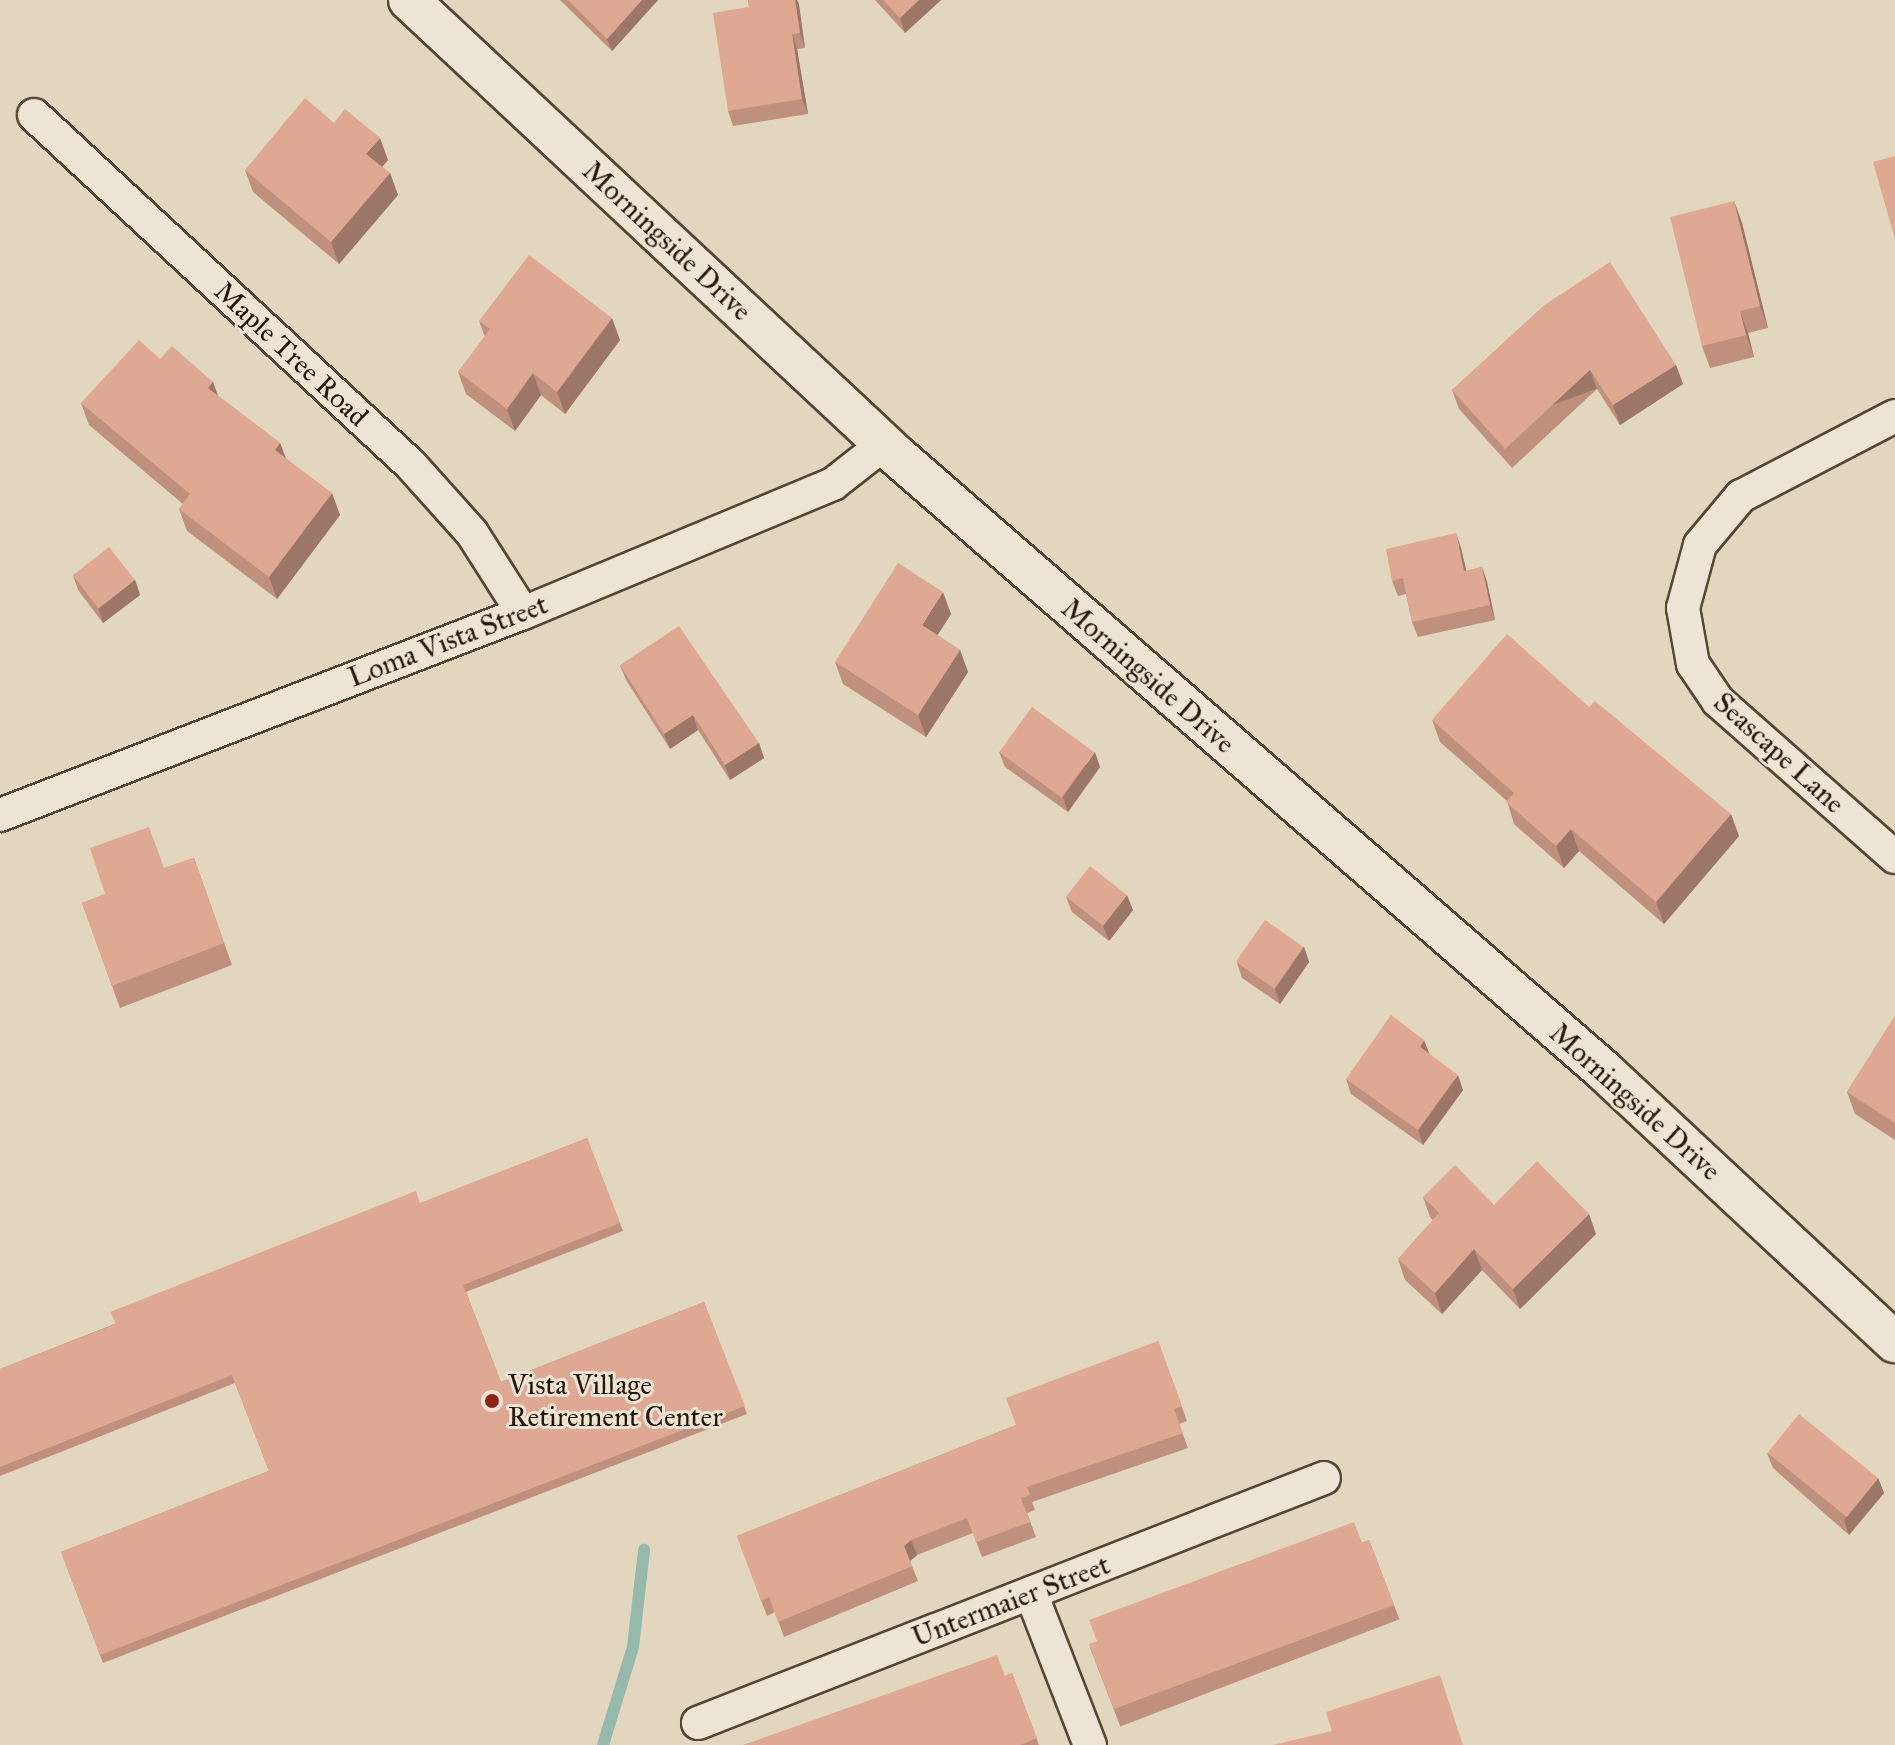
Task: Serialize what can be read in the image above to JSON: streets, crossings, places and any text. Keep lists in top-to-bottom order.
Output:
{
  "streets": {
    "street": [
      "Morningside Drive",
      "Maple Tree Road",
      "Loma Vista Street",
      "Seascape Lane",
      "Untermaier Street"
    ]
  },
  "crossings": [
    ["Morningside Drive", "Loma Vista Street"],
    ["Maple Tree Road", "Loma Vista Street"]
  ],
  "places": ["Vista Village Retirement Center"]
}
